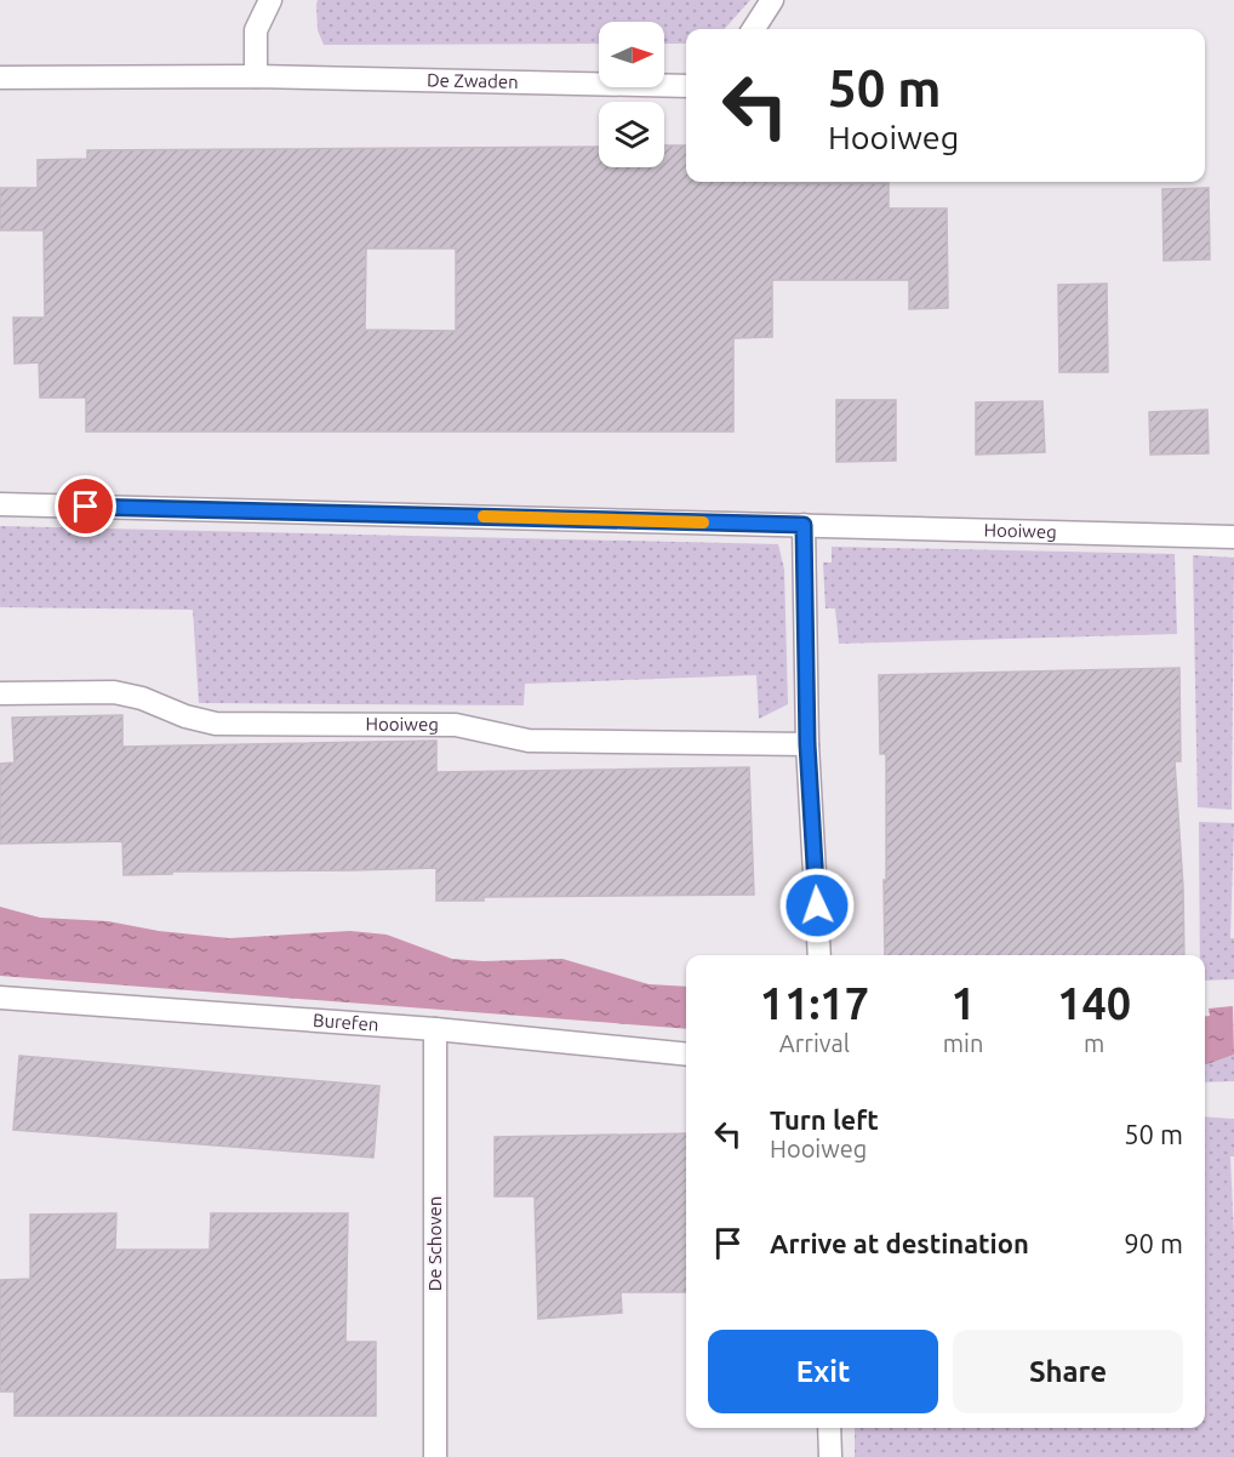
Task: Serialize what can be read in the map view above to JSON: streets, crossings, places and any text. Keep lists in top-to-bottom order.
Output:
{
  "streets": {
    "street": [
      "De Zwaden",
      "Hooiweg",
      "Burefen",
      "De Schoven"
    ]
  },
  "crossings": [
    ["Burefen", "De Schoven"]
  ],
  "north": "right",
  "page": {
    "turn": ["50 m", "Hooiweg"],
    "eta": [
      "11:17",
      "Arrival",
      "1",
      "min",
      "140",
      "m"
    ],
    "list": [
      {
        "name": "Turn left",
        "note": "Hooiweg",
        "value": "50 m"
      },
      {
        "name": "Arrive at destination",
        "value": "90 m"
      }
    ],
    "buttons": ["Exit", "Share"]
  }
}
